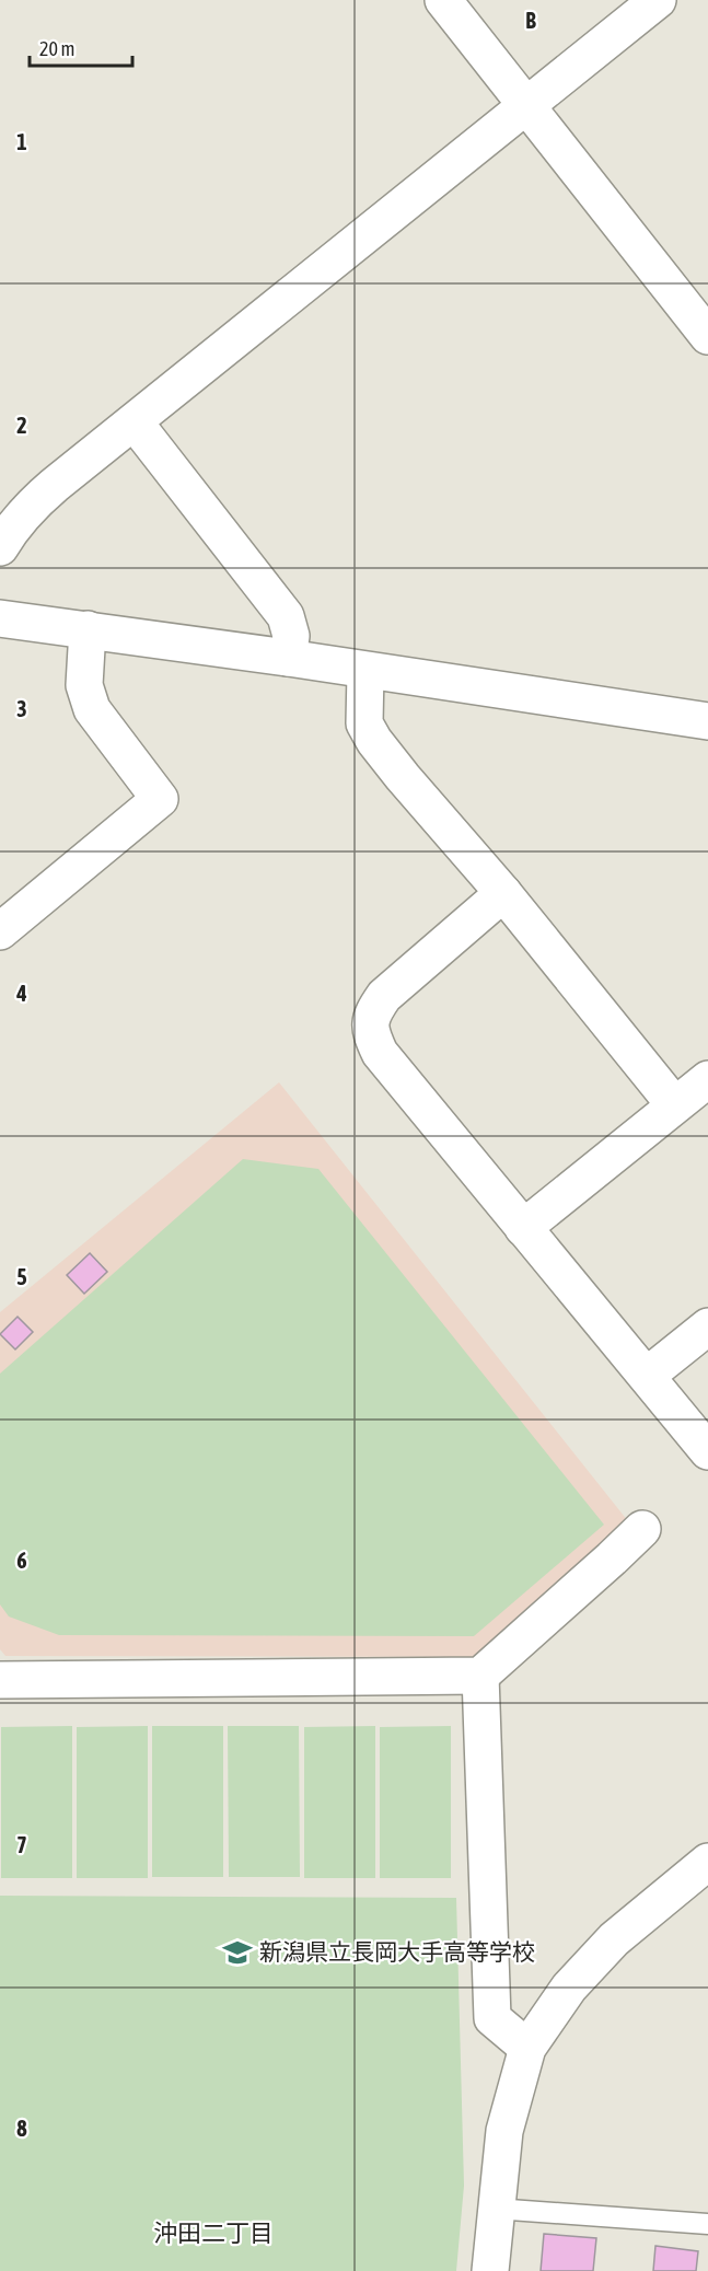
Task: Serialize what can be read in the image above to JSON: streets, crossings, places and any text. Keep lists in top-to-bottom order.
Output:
{
  "districts": ["沖田二丁目"],
  "places": {
    "school or university": ["新潟県立長岡大手高等学校"]
  },
  "scale_bar": "20 m",
  "grid": {
    "columns": ["B"],
    "rows": [
      "1",
      "2",
      "3",
      "4",
      "5",
      "6",
      "7",
      "8"
    ]
  }
}
